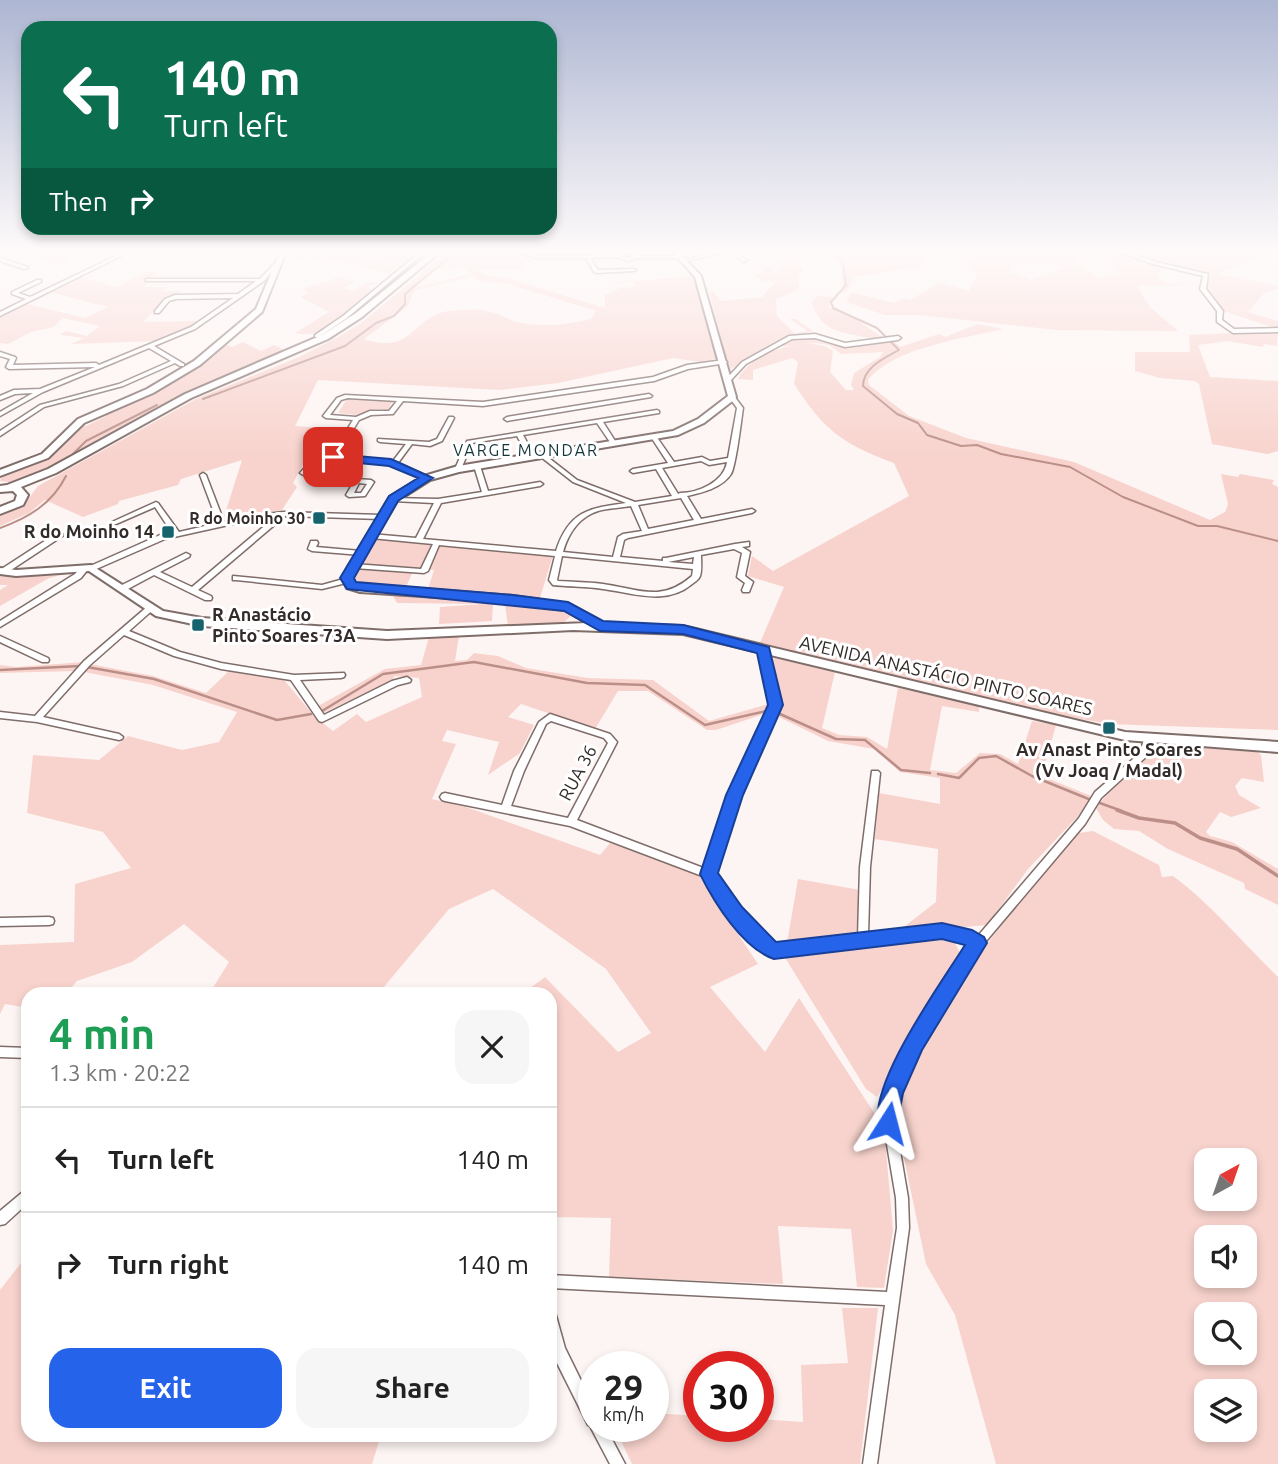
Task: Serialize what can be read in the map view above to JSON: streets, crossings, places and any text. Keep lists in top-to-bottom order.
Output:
{
  "streets": {
    "street": ["AVENIDA ANASTÁCIO PINTO SOARES", "RUA 36"]
  },
  "districts": ["VARGE MONDAR"],
  "places": {
    "transit": [
      "R do Moinho 30",
      "R do Moinho 14",
      "R Anastácio Pinto Soares 73A",
      "Av Anast Pinto Soares (Vv Joaq / Madal)"
    ]
  },
  "north": "top right",
  "page": {
    "turn": ["140 m", "Turn left"],
    "then": "Then",
    "heading": ["4 min", "1.3 km · 20:22"],
    "list": [
      {
        "name": "Turn left",
        "value": "140 m"
      },
      {
        "name": "Turn right",
        "value": "140 m"
      }
    ],
    "buttons": ["Exit", "Share"],
    "speed": "29 km/h",
    "limit": "30"
  }
}
